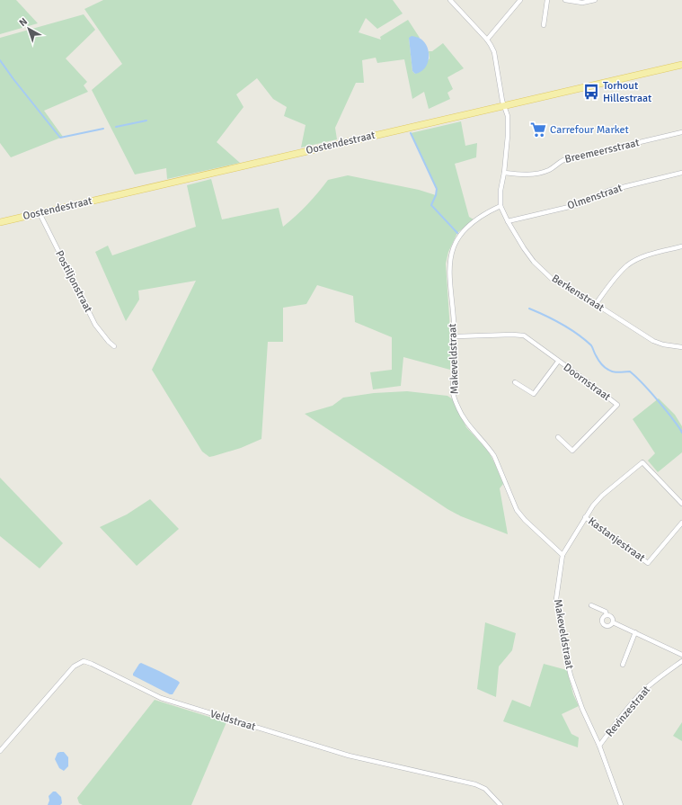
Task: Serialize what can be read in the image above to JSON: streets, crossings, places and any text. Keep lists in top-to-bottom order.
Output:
{
  "streets": {
    "main road": ["Oostendestraat"],
    "street": [
      "Breemeersstraat",
      "Olmenstraat",
      "Postiljonstraat",
      "Berkenstraat",
      "Makeveldstraat",
      "Doornstraat",
      "Kastanjestraat",
      "Revinzestraat",
      "Veldstraat"
    ]
  },
  "crossings": [
    ["Oostendestraat", "Postiljonstraat"],
    ["Olmenstraat", "Berkenstraat"],
    ["Berkenstraat", "Makeveldstraat"],
    ["Makeveldstraat", "Doornstraat"],
    ["Makeveldstraat", "Revinzestraat"]
  ],
  "places": {
    "bus stop": ["Torhout Hillestraat"],
    "supermarket": ["Carrefour Market"]
  },
  "north": "top left"
}
